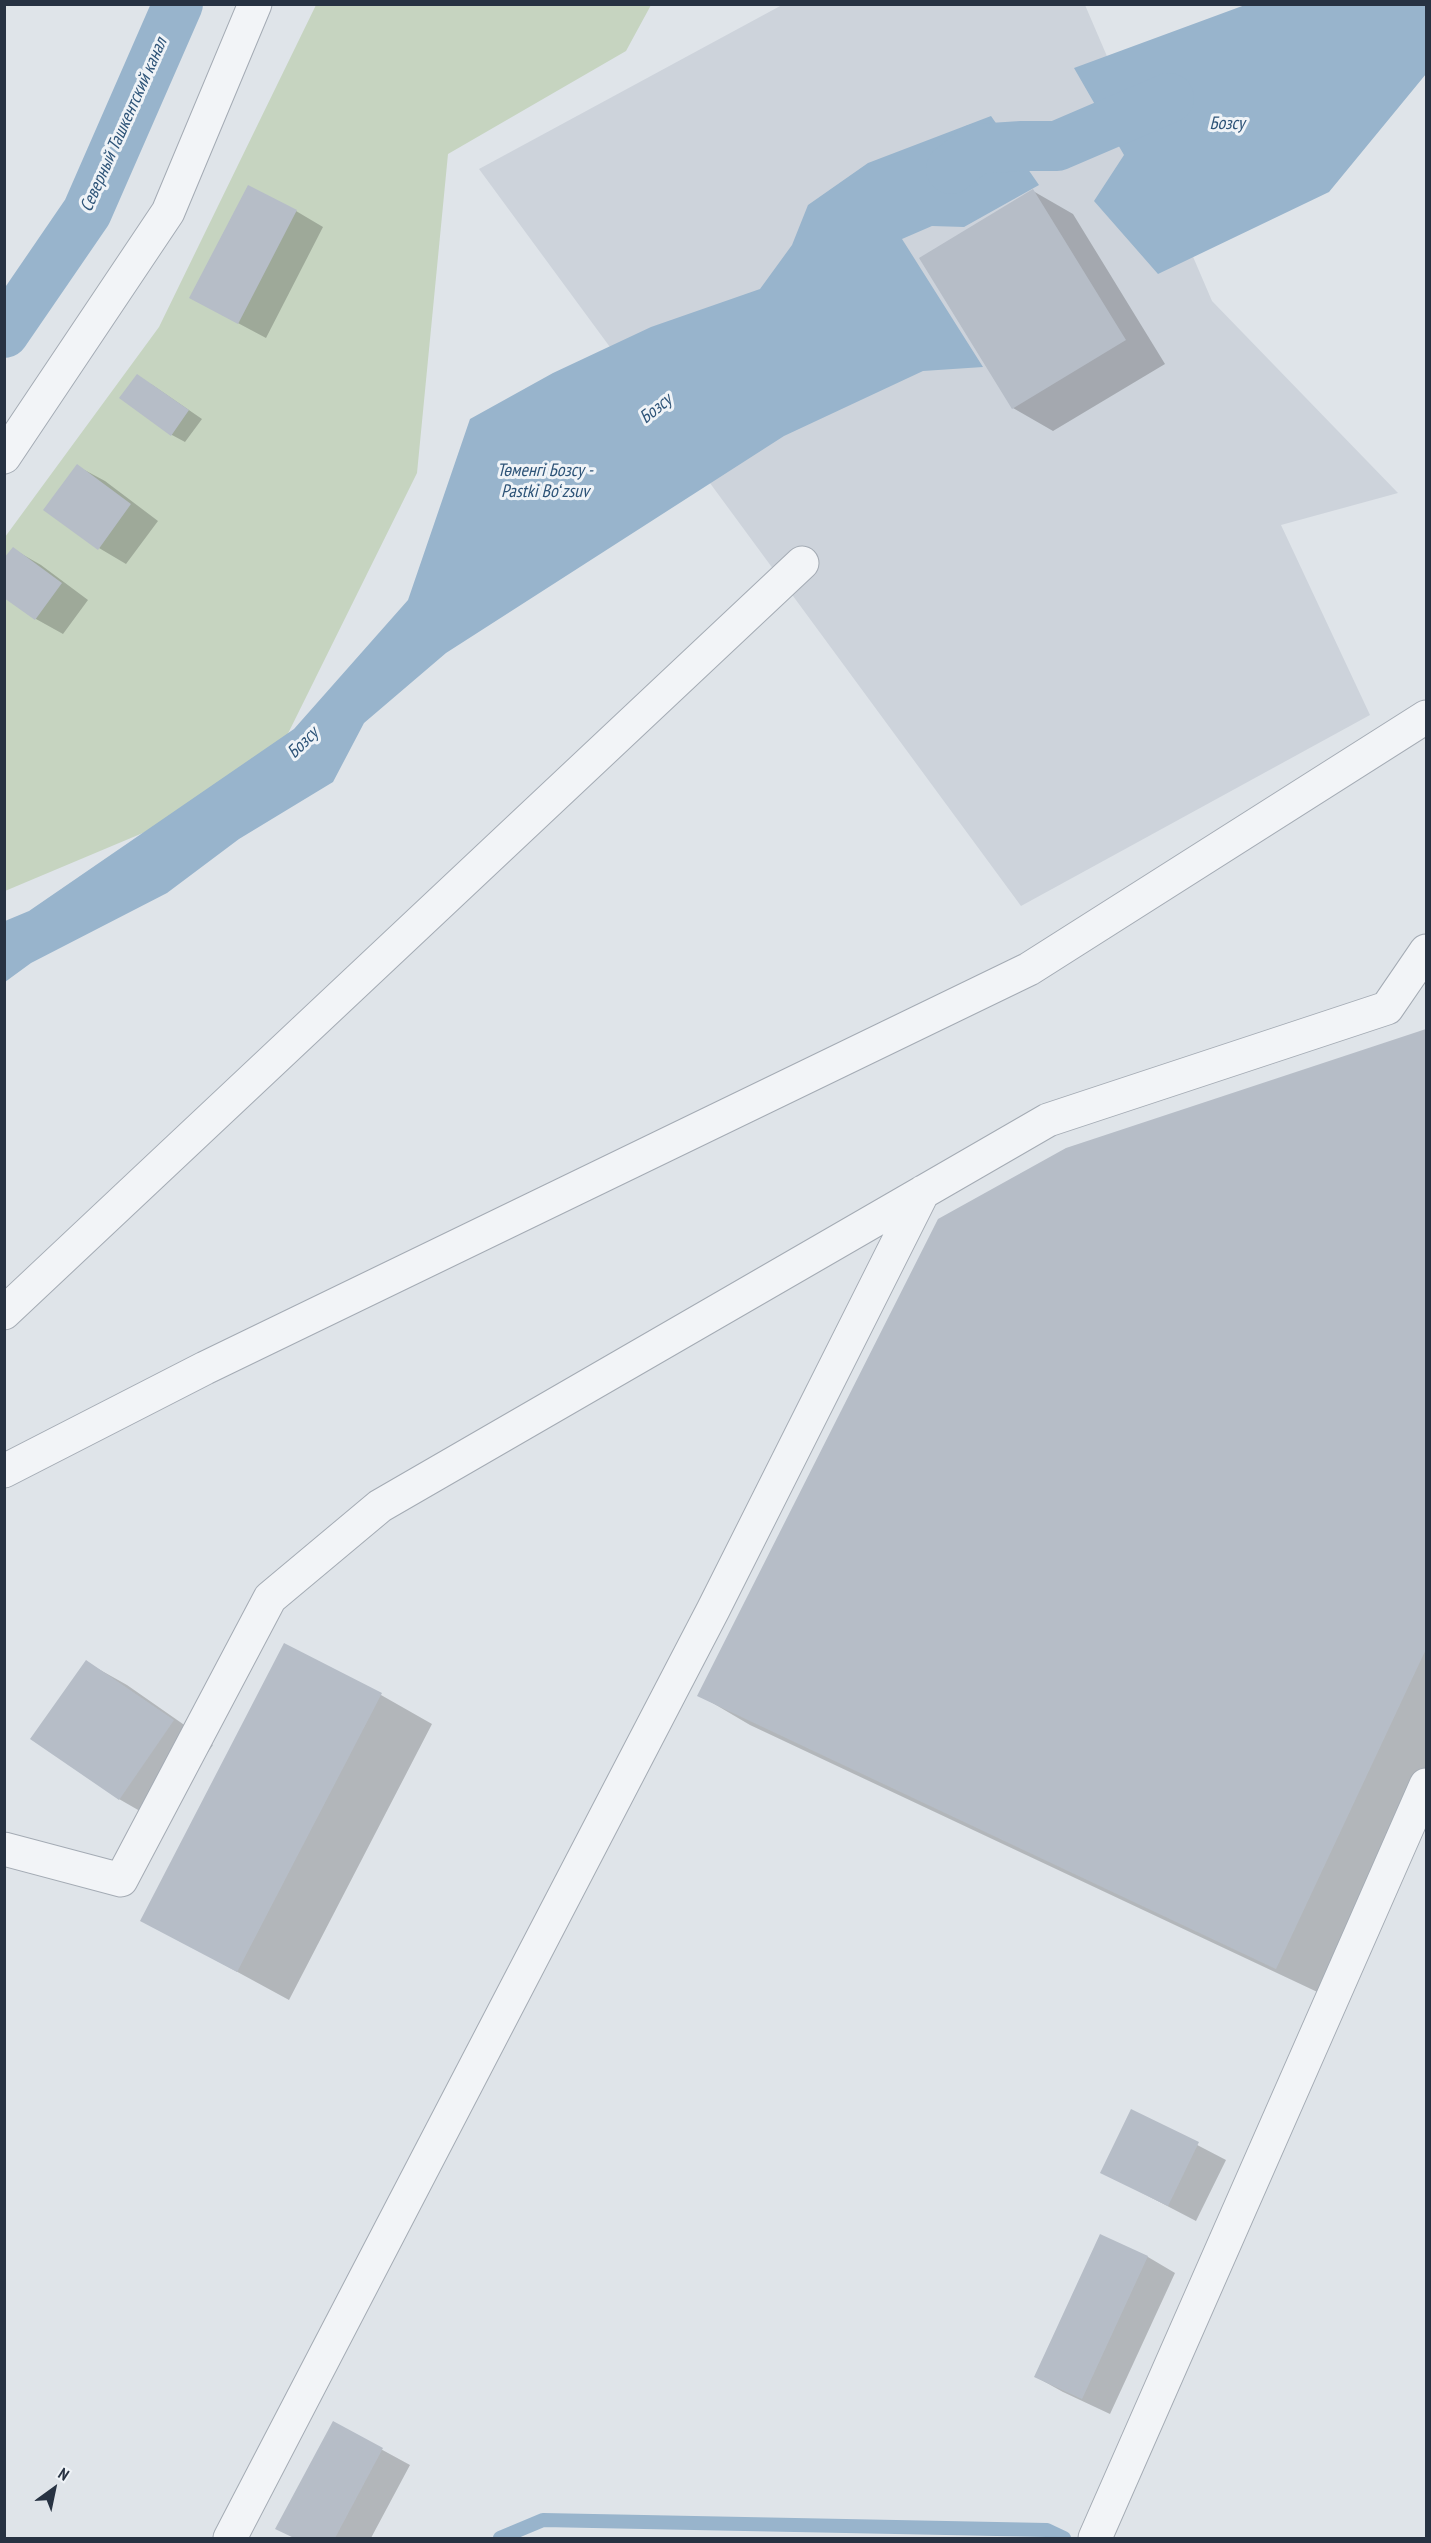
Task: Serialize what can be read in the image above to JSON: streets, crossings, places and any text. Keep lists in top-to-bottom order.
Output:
{
  "water": ["Бозсу", "Северный Ташкентский канал", "Төменгі Бозсу - Pastki Boʻzsuv"],
  "north": "top right"
}
